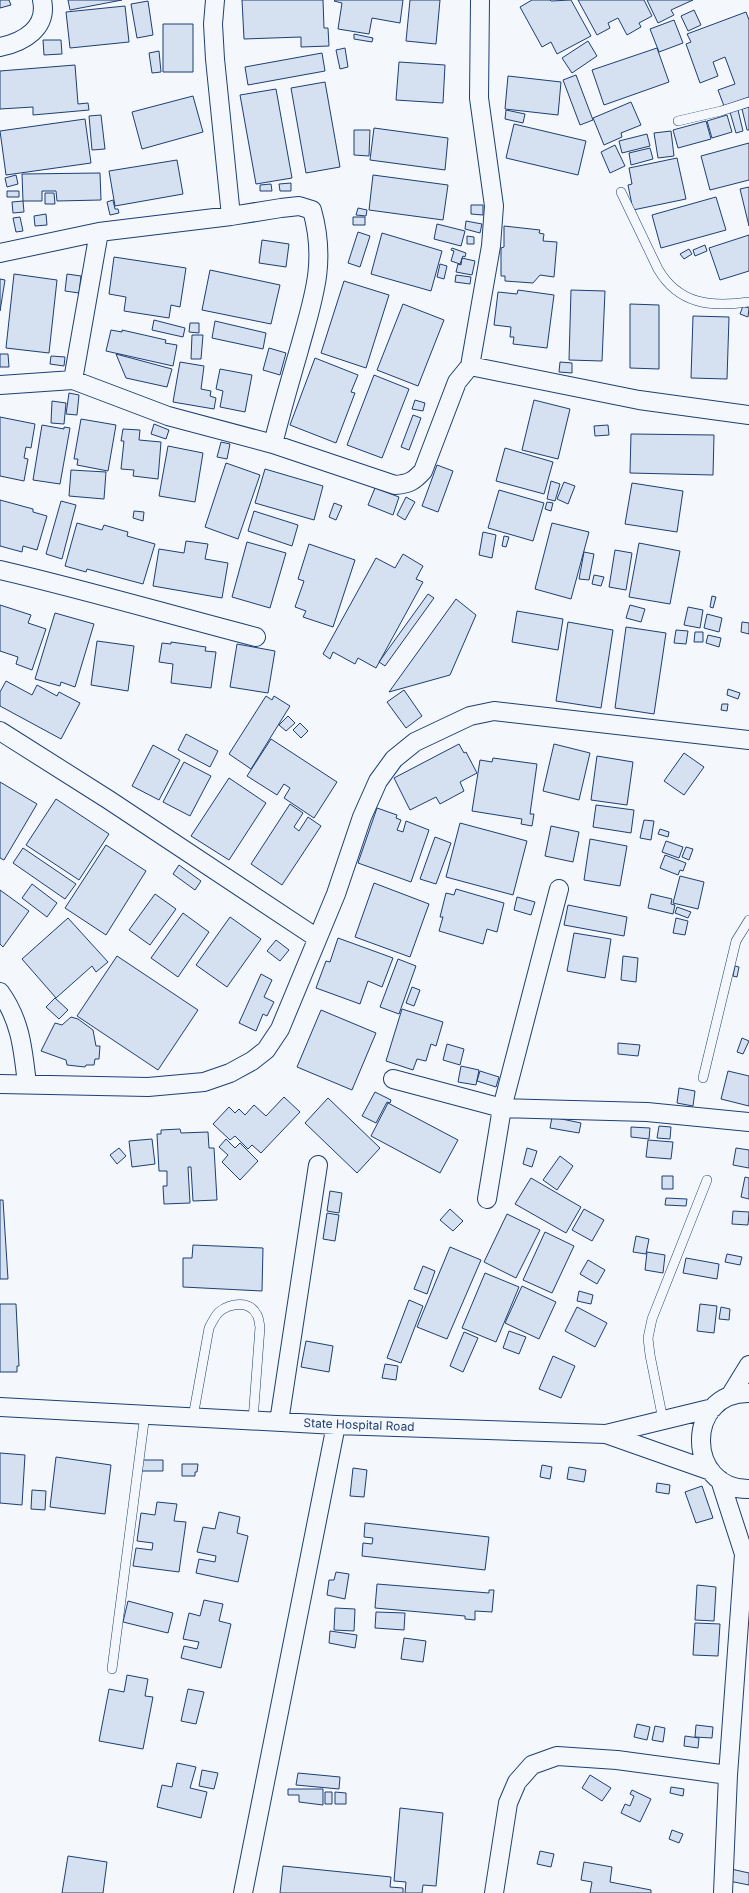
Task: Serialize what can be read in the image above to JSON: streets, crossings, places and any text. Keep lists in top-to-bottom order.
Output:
{
  "streets": {
    "street": ["State Hospital Road"]
  }
}
